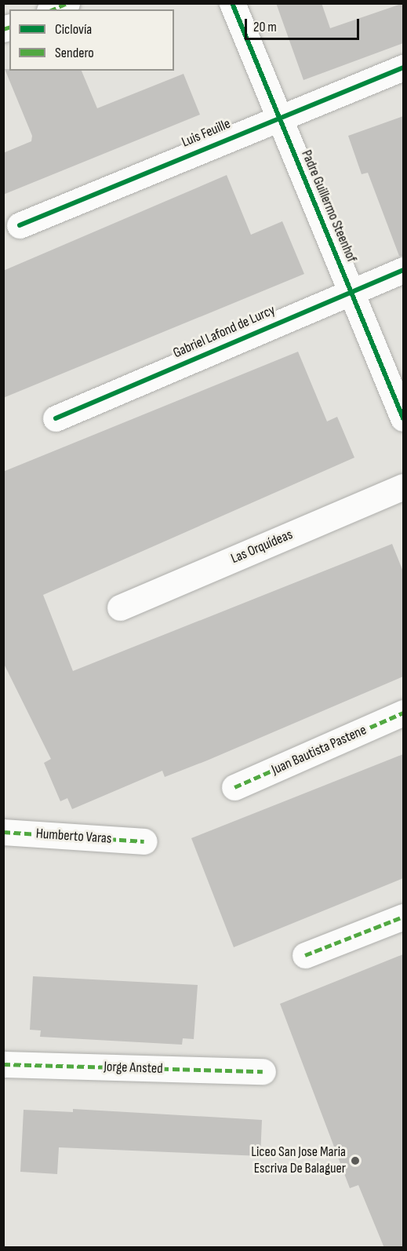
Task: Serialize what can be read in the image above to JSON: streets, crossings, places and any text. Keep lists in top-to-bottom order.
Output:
{
  "streets": {
    "street": [
      "Luis Feuille",
      "Padre Guillermo Steenhof",
      "Gabriel Lafond de Lurcy",
      "Las Orquídeas",
      "Juan Bautista Pastene",
      "Humberto Varas",
      "Jorge Ansted"
    ]
  },
  "crossings": [
    ["Luis Feuille", "Padre Guillermo Steenhof"],
    ["Padre Guillermo Steenhof", "Gabriel Lafond de Lurcy"]
  ],
  "places": ["Liceo San Jose Maria Escriva De Balaguer"],
  "legend": ["Ciclovía", "Sendero"],
  "scale_bar": "20 m"
}
